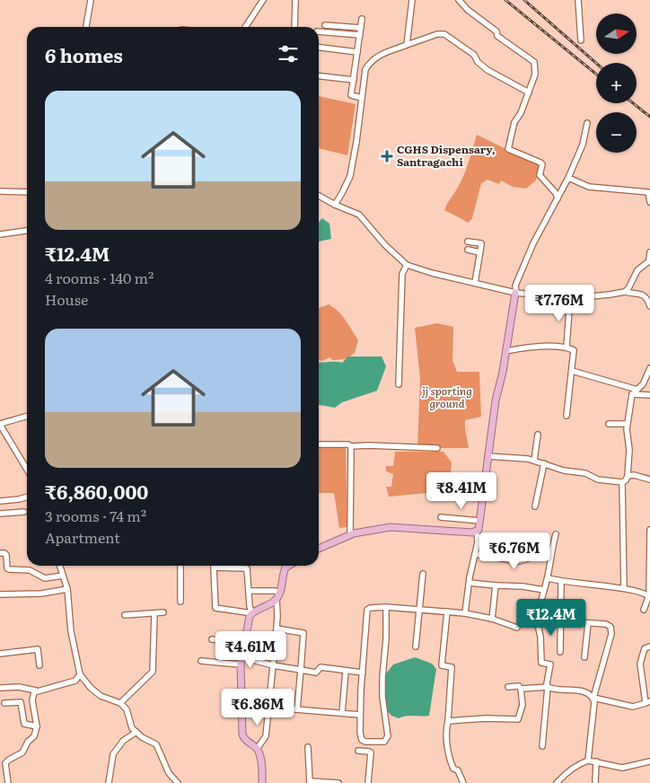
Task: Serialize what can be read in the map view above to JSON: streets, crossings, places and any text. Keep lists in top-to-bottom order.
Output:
{
  "parks": ["jj sporting ground"],
  "places": {
    "health": ["CGHS Dispensary, Santragachi"]
  },
  "north": "right",
  "page": {
    "map_buttons": ["+", "−"],
    "heading": "6 homes",
    "list": [
      {
        "name": "₹12.4M",
        "note": "4 rooms · 140 m² · House"
      },
      {
        "name": "₹6,860,000",
        "note": "3 rooms · 74 m² · Apartment"
      }
    ],
    "price": [
      "₹7.76M",
      "₹8.41M",
      "₹6.76M",
      "₹12.4M",
      "₹4.61M",
      "₹6.86M"
    ]
  }
}
